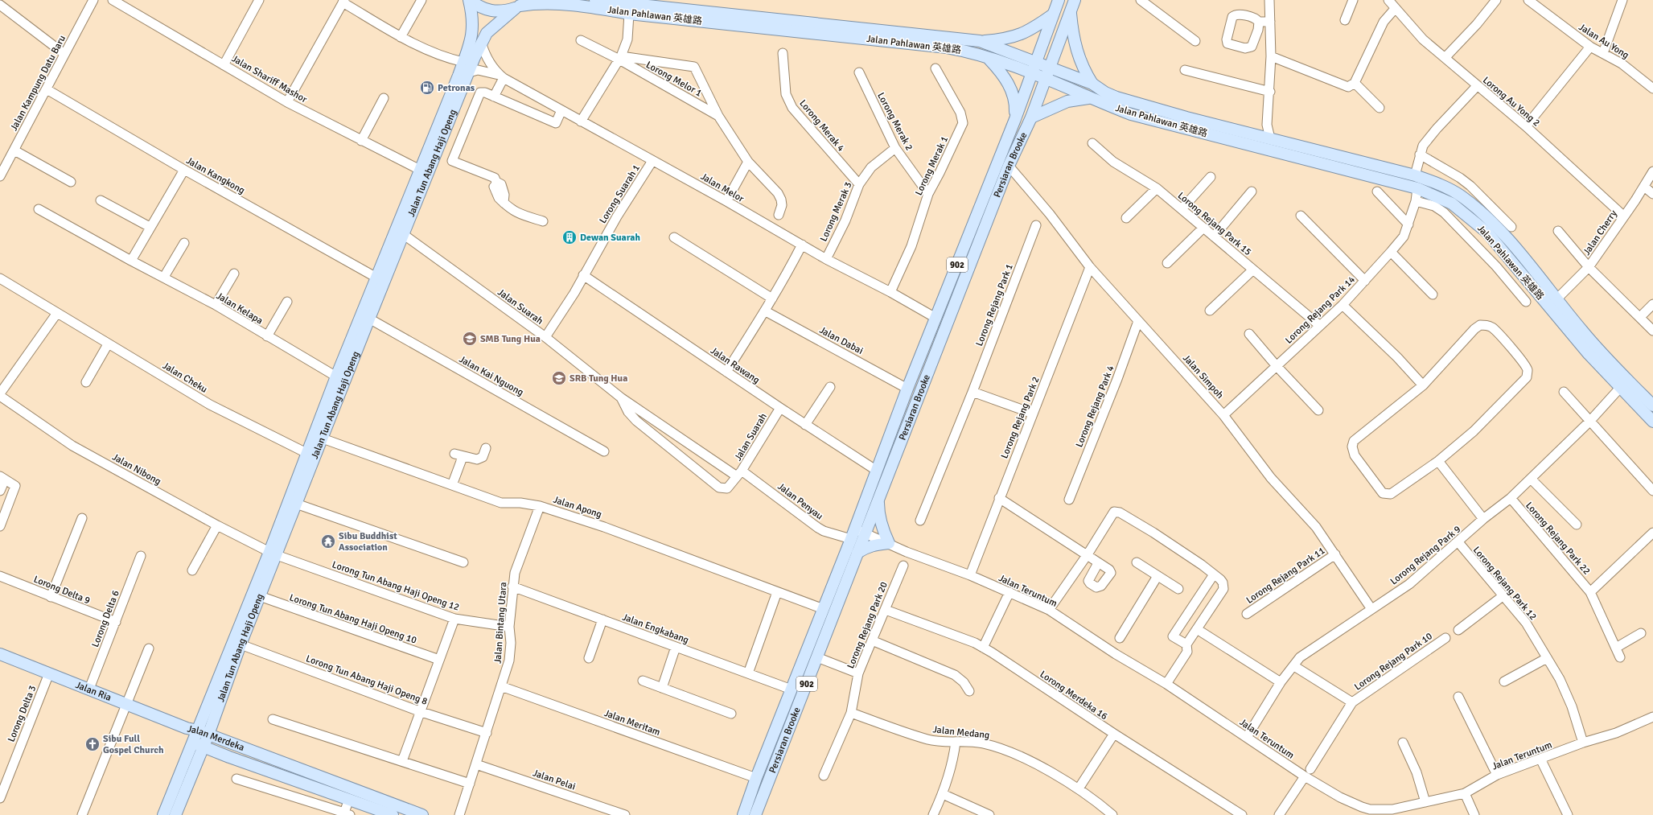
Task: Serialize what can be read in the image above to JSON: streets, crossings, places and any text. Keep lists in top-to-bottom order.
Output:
{
  "streets": {
    "main road": [
      "Jalan Pahlawan 英雄路",
      "Jalan Tun Abang Haji Openg",
      "Persiaran Brooke",
      "902",
      "Jalan Ria",
      "Jalan Merdeka"
    ],
    "street": [
      "Jalan Au Yong",
      "Jalan Shariff Mashor",
      "Lorong Melor 1",
      "Jalan Kampung Datu Baru",
      "Lorong Au Yong 2",
      "Lorong Merak 2",
      "Lorong Merak 4",
      "Lorong Merak 1",
      "Jalan Kangkong",
      "Jalan Melor",
      "Lorong Suarah 1",
      "Lorong Merak 3",
      "Lorong Rejang Park 15",
      "Jalan Cherry",
      "Lorong Rejang Park 1",
      "Jalan Suarah",
      "Jalan Kelapa",
      "Lorong Rejang Park 14",
      "Jalan Dabai",
      "Jalan Rawang",
      "Jalan Kai Nguong",
      "Jalan Simpoh",
      "Jalan Cheku",
      "Lorong Rejang Park 4",
      "Lorong Rejang Park 2",
      "Jalan Nibong",
      "Jalan Penyau",
      "Jalan Apong",
      "Lorong Rejang Park 22",
      "Lorong Rejang Park 9",
      "Lorong Rejang Park 11",
      "Lorong Rejang Park 12",
      "Lorong Tun Abang Haji Openg 12",
      "Lorong Delta 9",
      "Jalan Teruntum",
      "Lorong Delta 6",
      "Lorong Tun Abang Haji Openg 10",
      "Jalan Bintang Utara",
      "Lorong Rejang Park 20",
      "Jalan Engkabang",
      "Lorong Rejang Park 10",
      "Lorong Tun Abang Haji Openg 8",
      "Lorong Merdeka 16",
      "Lorong Delta 3",
      "Jalan Meritam",
      "Jalan Medang",
      "Jalan Pelai"
    ]
  },
  "crossings": [
    ["Jalan Pahlawan 英雄路", "Jalan Tun Abang Haji Openg"],
    ["Jalan Pahlawan 英雄路", "Persiaran Brooke"],
    ["Jalan Pahlawan 英雄路", "Jalan Cherry"],
    ["Jalan Pahlawan 英雄路", "Lorong Rejang Park 14"],
    ["Jalan Pahlawan 英雄路", "Lorong Rejang Park 9"],
    ["Jalan Shariff Mashor", "Jalan Tun Abang Haji Openg"],
    ["Jalan Kampung Datu Baru", "Jalan Kangkong"],
    ["Lorong Au Yong 2", "Jalan Cherry"],
    ["Lorong Merak 2", "Lorong Merak 1"],
    ["Lorong Merak 2", "Lorong Merak 3"],
    ["Lorong Merak 4", "Lorong Merak 3"],
    ["Jalan Tun Abang Haji Openg", "Jalan Kangkong"],
    ["Jalan Tun Abang Haji Openg", "Jalan Melor"],
    ["Jalan Tun Abang Haji Openg", "Jalan Suarah"],
    ["Jalan Tun Abang Haji Openg", "Jalan Kelapa"],
    ["Jalan Tun Abang Haji Openg", "Jalan Kai Nguong"],
    ["Jalan Tun Abang Haji Openg", "Jalan Cheku"],
    ["Jalan Tun Abang Haji Openg", "Jalan Nibong"],
    ["Jalan Tun Abang Haji Openg", "Jalan Apong"],
    ["Jalan Tun Abang Haji Openg", "Lorong Tun Abang Haji Openg 12"],
    ["Jalan Tun Abang Haji Openg", "Lorong Tun Abang Haji Openg 10"],
    ["Jalan Tun Abang Haji Openg", "Lorong Tun Abang Haji Openg 8"],
    ["Jalan Tun Abang Haji Openg", "Jalan Ria"],
    ["Jalan Tun Abang Haji Openg", "Jalan Merdeka"],
    ["Persiaran Brooke", "Jalan Melor"],
    ["Persiaran Brooke", "Jalan Dabai"],
    ["Persiaran Brooke", "Jalan Rawang"],
    ["Persiaran Brooke", "Jalan Simpoh"],
    ["Persiaran Brooke", "Jalan Penyau"],
    ["Persiaran Brooke", "Jalan Apong"],
    ["Persiaran Brooke", "Jalan Engkabang"],
    ["Persiaran Brooke", "Jalan Meritam"],
    ["Lorong Merak 1", "Jalan Melor"],
    ["Jalan Melor", "Lorong Suarah 1"],
    ["Jalan Melor", "Lorong Merak 3"],
    ["Lorong Suarah 1", "Jalan Suarah"],
    ["Lorong Suarah 1", "Jalan Rawang"],
    ["Lorong Rejang Park 15", "Lorong Rejang Park 14"],
    ["Jalan Suarah", "Jalan Rawang"],
    ["Jalan Suarah", "Jalan Penyau"],
    ["Lorong Rejang Park 14", "Jalan Simpoh"],
    ["Jalan Simpoh", "Lorong Rejang Park 4"],
    ["Jalan Simpoh", "Lorong Rejang Park 2"],
    ["Jalan Simpoh", "Lorong Rejang Park 9"],
    ["Jalan Simpoh", "Lorong Rejang Park 11"],
    ["Lorong Rejang Park 2", "Jalan Teruntum"],
    ["Jalan Nibong", "Lorong Tun Abang Haji Openg 12"],
    ["Jalan Penyau", "Jalan Teruntum"],
    ["Jalan Apong", "Jalan Bintang Utara"],
    ["Lorong Rejang Park 22", "Lorong Rejang Park 9"],
    ["Lorong Rejang Park 9", "Lorong Rejang Park 12"],
    ["Lorong Rejang Park 9", "Jalan Teruntum"],
    ["Lorong Rejang Park 9", "Lorong Rejang Park 10"],
    ["Lorong Rejang Park 12", "Jalan Teruntum"],
    ["Lorong Tun Abang Haji Openg 12", "Jalan Bintang Utara"],
    ["Lorong Delta 9", "Lorong Delta 6"],
    ["Jalan Teruntum", "Lorong Rejang Park 10"],
    ["Lorong Delta 6", "Jalan Ria"],
    ["Jalan Bintang Utara", "Jalan Engkabang"],
    ["Jalan Bintang Utara", "Lorong Tun Abang Haji Openg 8"],
    ["Jalan Bintang Utara", "Jalan Meritam"],
    ["Jalan Bintang Utara", "Jalan Pelai"],
    ["Lorong Rejang Park 20", "Lorong Merdeka 16"],
    ["Lorong Rejang Park 20", "Jalan Medang"],
    ["Jalan Ria", "Lorong Delta 3"],
    ["Jalan Ria", "Jalan Merdeka"]
  ],
  "places": {
    "fuel station": ["Petronas"],
    "building": ["Dewan Suarah"],
    "school or university": ["SMB Tung Hua", "SRB Tung Hua"],
    "temple": ["Sibu Buddhist Association"],
    "church": ["Sibu Full Gospel Church"]
  }
}
